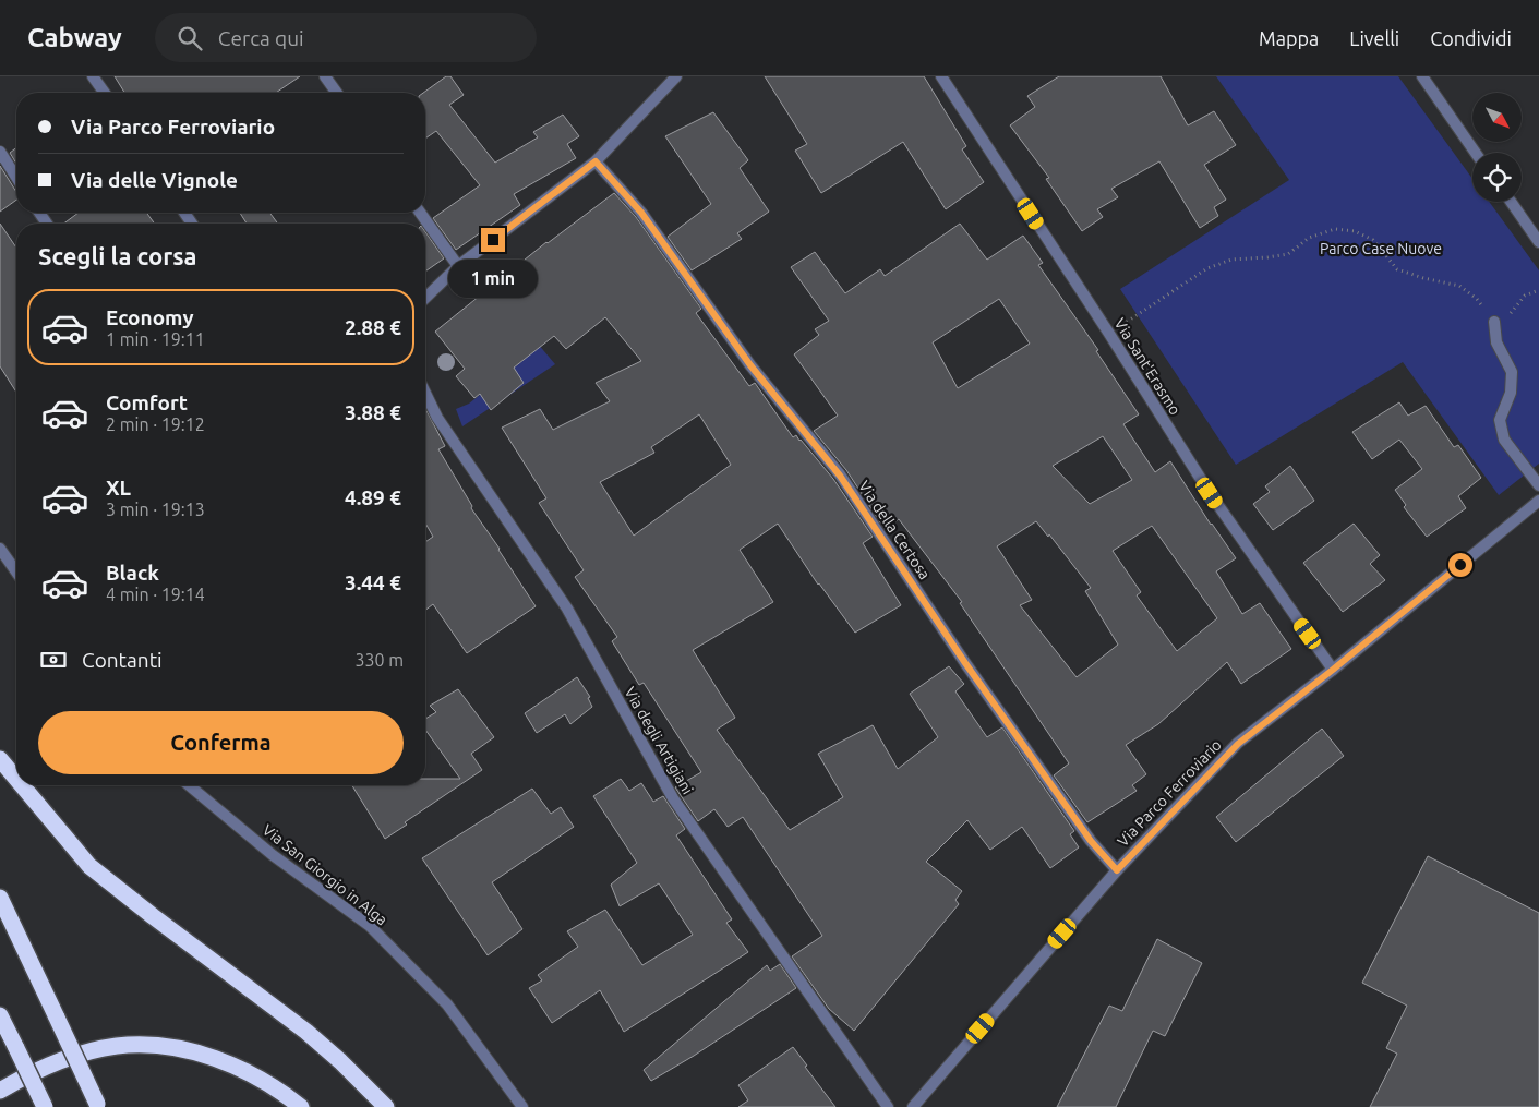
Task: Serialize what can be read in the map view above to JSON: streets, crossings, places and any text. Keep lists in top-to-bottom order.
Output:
{
  "streets": {
    "street": [
      "Via Sant'Erasmo",
      "Via della Certosa",
      "Via degli Artigiani",
      "Via Parco Ferroviario",
      "Via San Giorgio in Alga"
    ]
  },
  "crossings": [
    ["Via Sant'Erasmo", "Via Parco Ferroviario"],
    ["Via della Certosa", "Via Parco Ferroviario"]
  ],
  "parks": ["Parco Case Nuove"],
  "north": "bottom right",
  "page": {
    "header": "Cabway",
    "search": "Cerca qui",
    "nav": ["Mappa", "Livelli", "Condividi"],
    "banner": ["Via Parco Ferroviario", "Via delle Vignole"],
    "heading": "Scegli la corsa",
    "bubble": "1 min",
    "list": [
      {
        "name": "Economy",
        "note": "1 min · 19:11",
        "value": "2.88 €"
      },
      {
        "name": "Comfort",
        "note": "2 min · 19:12",
        "value": "3.88 €"
      },
      {
        "name": "XL",
        "note": "3 min · 19:13",
        "value": "4.89 €"
      },
      {
        "name": "Black",
        "note": "4 min · 19:14",
        "value": "3.44 €"
      }
    ],
    "pay": ["Contanti", "330 m"],
    "buttons": "Conferma"
  }
}
